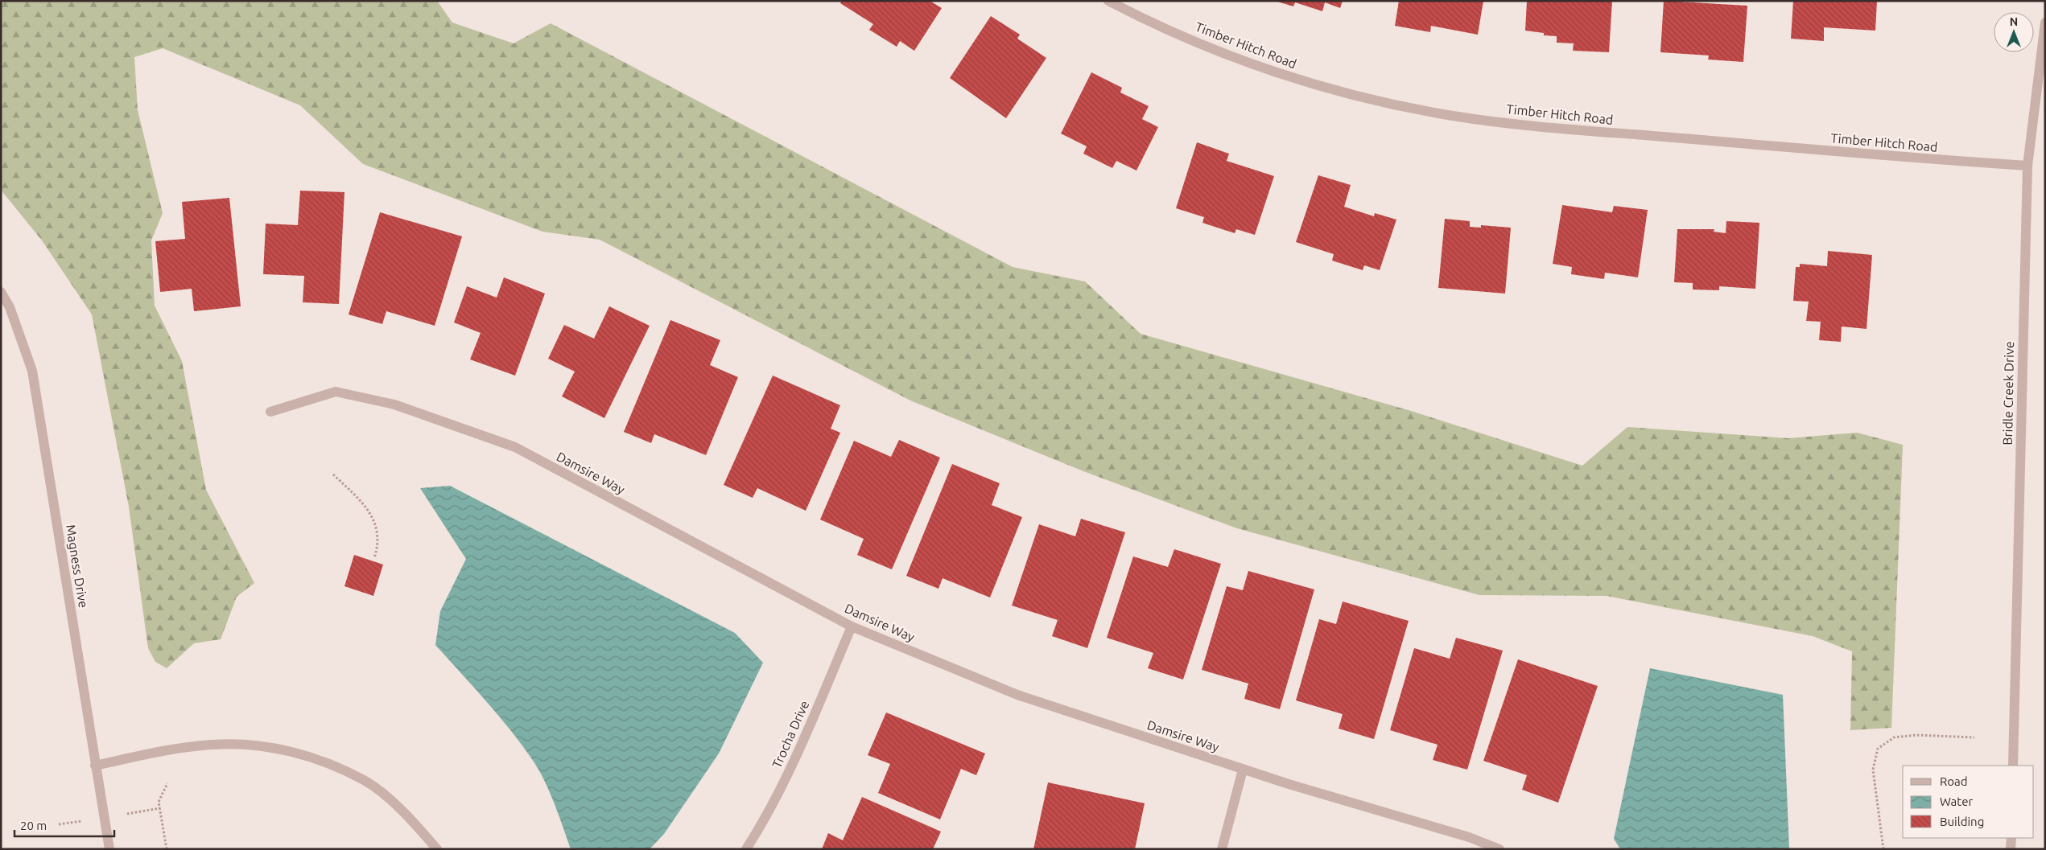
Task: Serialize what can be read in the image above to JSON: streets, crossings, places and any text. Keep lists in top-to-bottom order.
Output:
{
  "streets": {
    "street": [
      "Timber Hitch Road",
      "Bridle Creek Drive",
      "Damsire Way",
      "Magness Drive",
      "Trocha Drive"
    ]
  },
  "crossings": [
    ["Timber Hitch Road", "Bridle Creek Drive"],
    ["Damsire Way", "Trocha Drive"]
  ],
  "legend": ["Road", "Water", "Building"],
  "scale_bar": "20 m",
  "north": "top"
}
